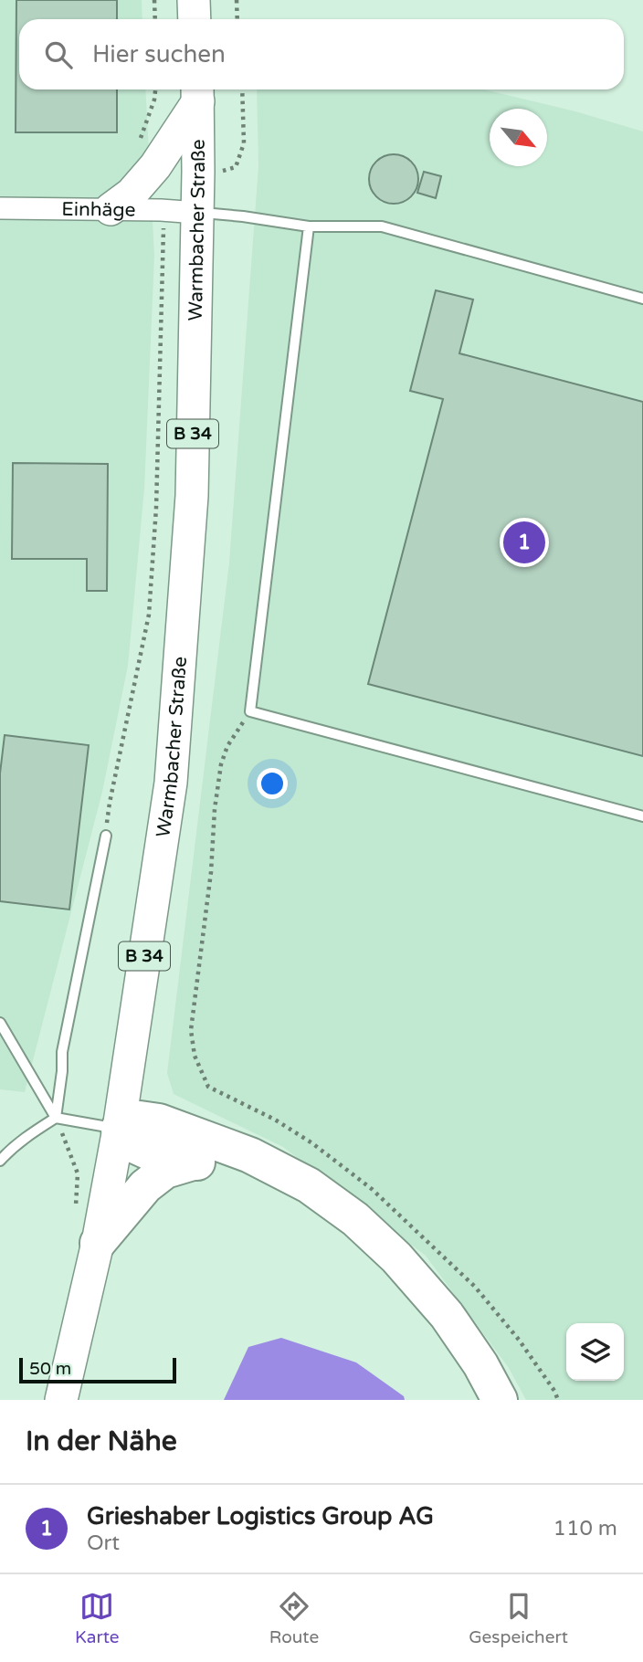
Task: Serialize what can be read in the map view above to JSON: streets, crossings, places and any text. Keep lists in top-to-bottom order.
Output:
{
  "streets": {
    "main road": ["Warmbacher Straße", "B 34"],
    "street": ["Einhäge"]
  },
  "crossings": [
    ["Einhäge", "Warmbacher Straße"]
  ],
  "scale_bar": "50 m",
  "north": "bottom right",
  "page": {
    "search": "Hier suchen",
    "pins": "1",
    "scale": "50 m",
    "heading": "In der Nähe",
    "list": [
      {
        "mark": "1",
        "name": "Grieshaber Logistics Group AG",
        "note": "Ort",
        "value": "110 m"
      }
    ],
    "nav": ["Karte", "Route", "Gespeichert"]
  }
}
